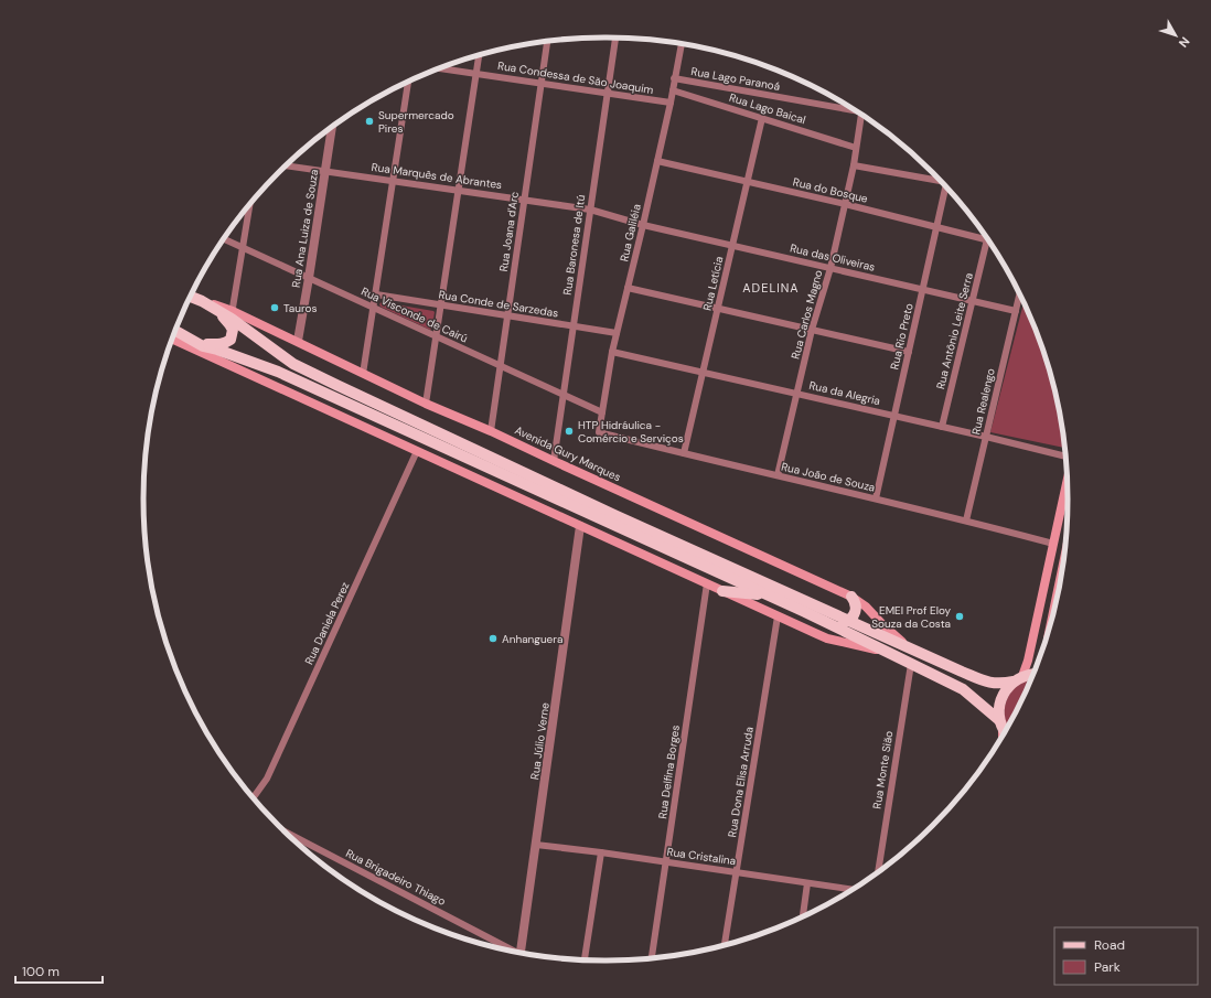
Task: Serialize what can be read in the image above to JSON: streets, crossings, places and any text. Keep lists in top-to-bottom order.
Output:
{
  "streets": {
    "main road": ["Avenida Gury Marques"],
    "street": [
      "Rua Condessa de São Joaquim",
      "Rua Lago Paranoá",
      "Rua Lago Baical",
      "Rua Marquês de Abrantes",
      "Rua do Bosque",
      "Rua Ana Luiza de Souza",
      "Rua Joana d'Arc",
      "Rua Galiléia",
      "Rua Baronesa de Itú",
      "Rua das Oliveiras",
      "Rua Letícia",
      "Rua Conde de Sarzedas",
      "Rua Visconde de Cairú",
      "Rua Carlos Magno",
      "Rua Antônio Leite Serra",
      "Rua Rio Preto",
      "Rua da Alegria",
      "Rua Realengo",
      "Rua João de Souza",
      "Rua Daniela Perez",
      "Rua Júlio Verne",
      "Rua Monte Sião",
      "Rua Delfina Borges",
      "Rua Dona Elisa Arruda",
      "Rua Cristalina",
      "Rua Brigadeiro Thiago"
    ]
  },
  "crossings": [
    ["Rua Condessa de São Joaquim", "Rua Joana d'Arc"],
    ["Rua Condessa de São Joaquim", "Rua Galiléia"],
    ["Rua Condessa de São Joaquim", "Rua Baronesa de Itú"],
    ["Rua Lago Paranoá", "Rua Galiléia"],
    ["Rua Lago Baical", "Rua Galiléia"],
    ["Rua Lago Baical", "Rua Letícia"],
    ["Rua Lago Baical", "Rua Carlos Magno"],
    ["Rua Marquês de Abrantes", "Rua Ana Luiza de Souza"],
    ["Rua Marquês de Abrantes", "Rua Joana d'Arc"],
    ["Rua Marquês de Abrantes", "Rua Galiléia"],
    ["Rua Marquês de Abrantes", "Rua Baronesa de Itú"],
    ["Rua Marquês de Abrantes", "Rua das Oliveiras"],
    ["Rua do Bosque", "Rua Galiléia"],
    ["Rua do Bosque", "Rua Letícia"],
    ["Rua do Bosque", "Rua Carlos Magno"],
    ["Rua do Bosque", "Rua Antônio Leite Serra"],
    ["Rua do Bosque", "Rua Rio Preto"],
    ["Rua Ana Luiza de Souza", "Rua Visconde de Cairú"],
    ["Rua Ana Luiza de Souza", "Avenida Gury Marques"],
    ["Rua Joana d'Arc", "Rua Conde de Sarzedas"],
    ["Rua Joana d'Arc", "Rua Visconde de Cairú"],
    ["Rua Joana d'Arc", "Avenida Gury Marques"],
    ["Rua Galiléia", "Rua das Oliveiras"],
    ["Rua Galiléia", "Rua Conde de Sarzedas"],
    ["Rua Galiléia", "Rua Visconde de Cairú"],
    ["Rua Galiléia", "Rua da Alegria"],
    ["Rua Galiléia", "Rua João de Souza"],
    ["Rua Baronesa de Itú", "Rua Conde de Sarzedas"],
    ["Rua Baronesa de Itú", "Rua Visconde de Cairú"],
    ["Rua Baronesa de Itú", "Avenida Gury Marques"],
    ["Rua das Oliveiras", "Rua Letícia"],
    ["Rua das Oliveiras", "Rua Carlos Magno"],
    ["Rua das Oliveiras", "Rua Antônio Leite Serra"],
    ["Rua das Oliveiras", "Rua Rio Preto"],
    ["Rua das Oliveiras", "Rua Realengo"],
    ["Rua Letícia", "Rua da Alegria"],
    ["Rua Letícia", "Rua João de Souza"],
    ["Rua Carlos Magno", "Rua da Alegria"],
    ["Rua Carlos Magno", "Rua João de Souza"],
    ["Rua Antônio Leite Serra", "Rua da Alegria"],
    ["Rua Rio Preto", "Rua da Alegria"],
    ["Rua Rio Preto", "Rua João de Souza"],
    ["Rua da Alegria", "Rua Realengo"],
    ["Rua Realengo", "Rua João de Souza"],
    ["Rua Júlio Verne", "Rua Cristalina"],
    ["Rua Delfina Borges", "Rua Cristalina"],
    ["Rua Dona Elisa Arruda", "Rua Cristalina"]
  ],
  "districts": ["ADELINA"],
  "places": [
    "Supermercado Pires",
    "Tauros",
    "HTP Hidráulica - Comércio e Serviços",
    "EMEI Prof Eloy Souza da Costa",
    "Anhanguera"
  ],
  "legend": ["Road", "Park"],
  "scale_bar": "100 m",
  "north": "bottom right"
}
